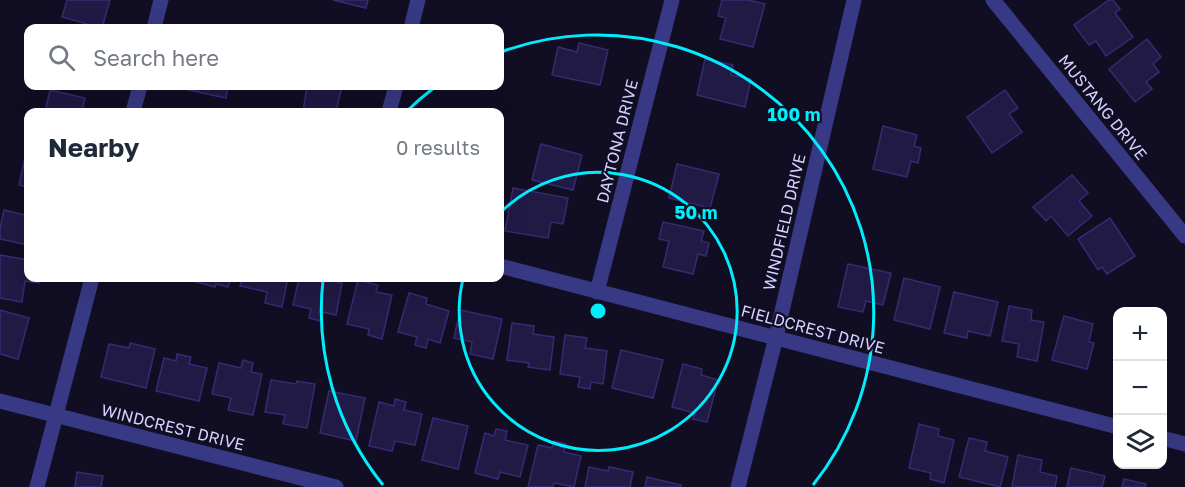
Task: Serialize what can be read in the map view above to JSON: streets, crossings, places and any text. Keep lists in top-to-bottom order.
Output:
{
  "streets": {
    "street": [
      "MUSTANG DRIVE",
      "DAYTONA DRIVE",
      "WINDFIELD DRIVE",
      "FIELDCREST DRIVE",
      "WINDCREST DRIVE"
    ]
  },
  "crossings": [
    ["DAYTONA DRIVE", "FIELDCREST DRIVE"],
    ["WINDFIELD DRIVE", "FIELDCREST DRIVE"]
  ],
  "page": {
    "search": "Search here",
    "heading": ["Nearby", "0 results"],
    "map_buttons": ["+", "−"]
  },
  "rings": ["100 m", "50 m"]
}
